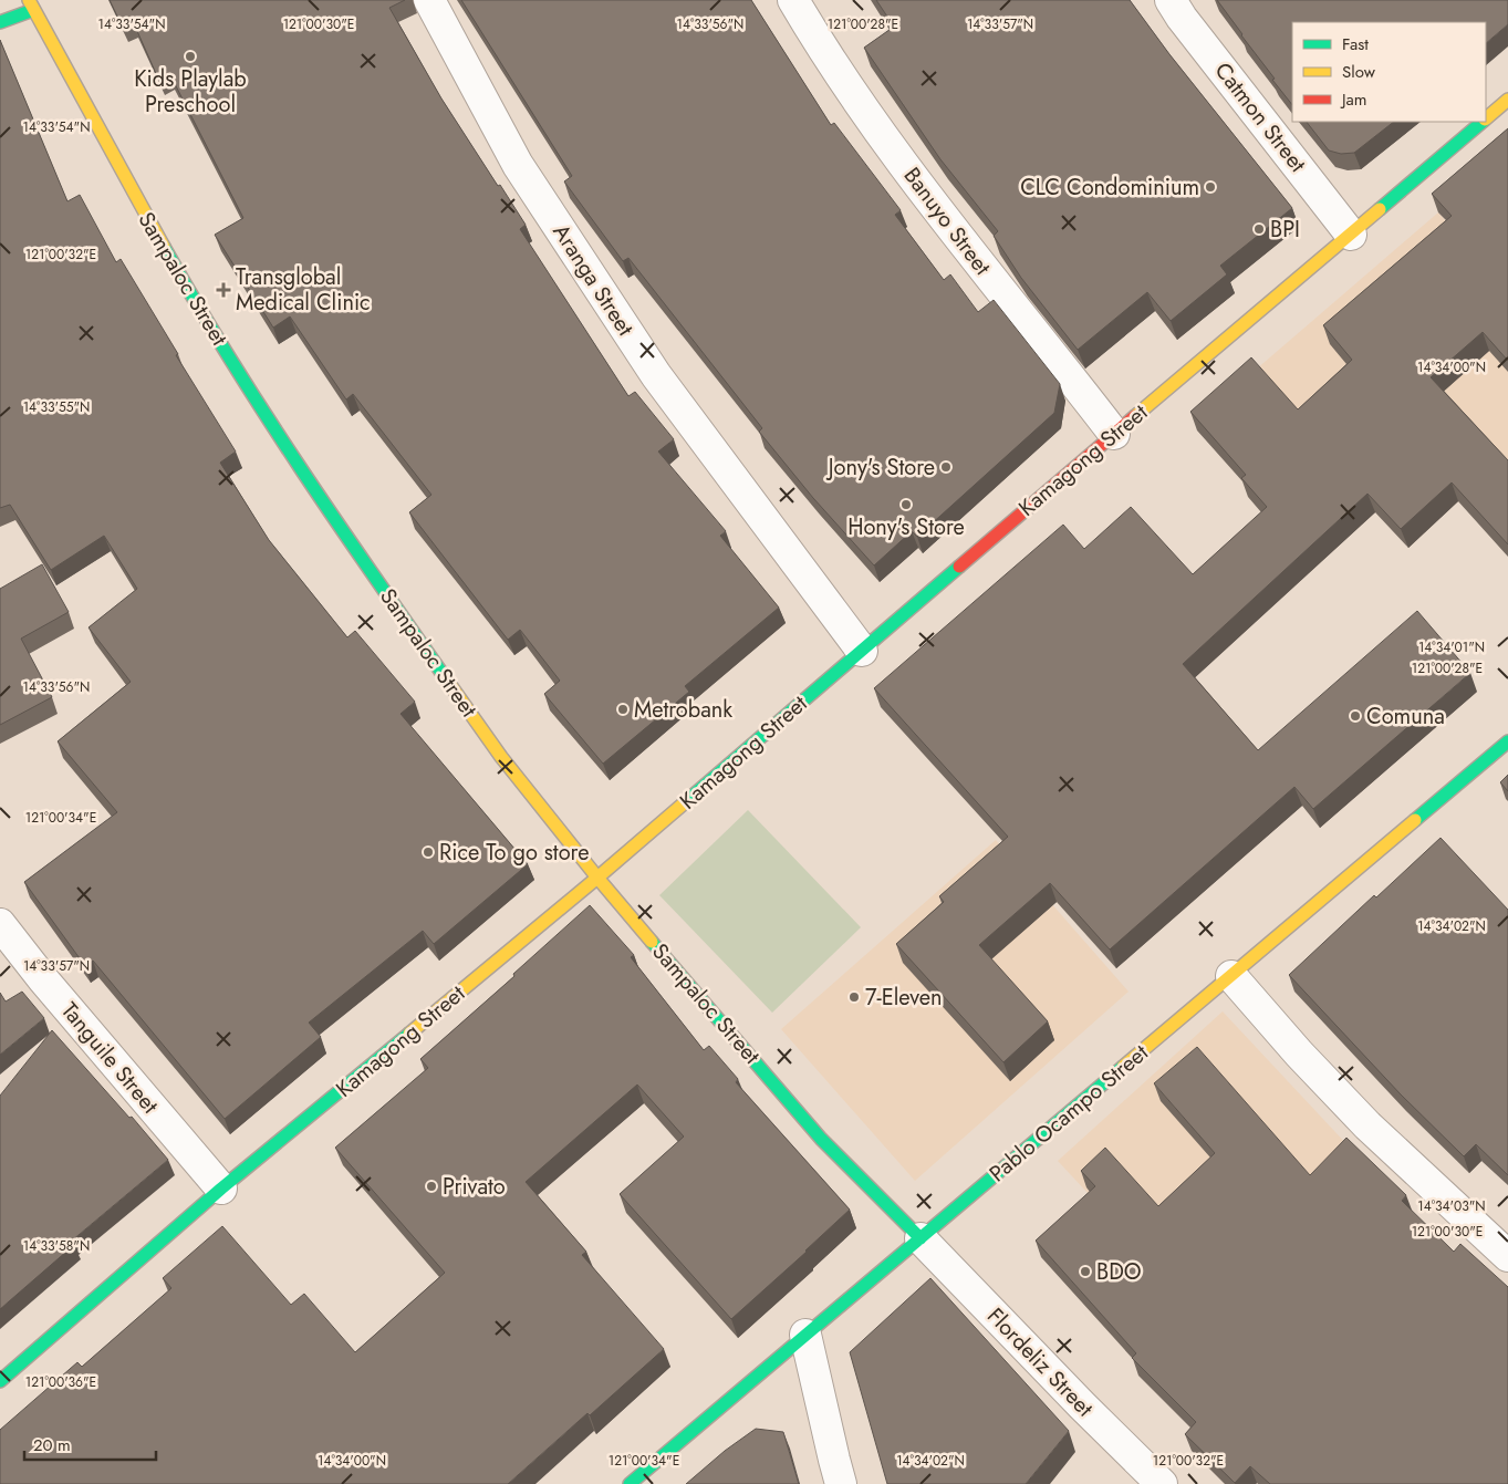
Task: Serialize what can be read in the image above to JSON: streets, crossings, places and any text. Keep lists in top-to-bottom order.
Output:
{
  "streets": {
    "main road": ["Sampaloc Street", "Kamagong Street", "Pablo Ocampo Street"],
    "street": [
      "Catmon Street",
      "Banuyo Street",
      "Aranga Street",
      "Tanguile Street",
      "Flordeliz Street"
    ]
  },
  "crossings": [
    ["Catmon Street", "Kamagong Street"],
    ["Banuyo Street", "Kamagong Street"],
    ["Sampaloc Street", "Kamagong Street"],
    ["Sampaloc Street", "Pablo Ocampo Street"],
    ["Sampaloc Street", "Flordeliz Street"],
    ["Aranga Street", "Kamagong Street"],
    ["Kamagong Street", "Tanguile Street"],
    ["Pablo Ocampo Street", "Flordeliz Street"]
  ],
  "places": {
    "other": [
      "Kids Playlab Preschool",
      "CLC Condominium",
      "BPI",
      "Jony's Store",
      "Hony's Store",
      "Metrobank",
      "Comuna",
      "Rice To go store",
      "7-Eleven",
      "Privato",
      "BDO"
    ],
    "health": ["Transglobal Medical Clinic"]
  },
  "legend": ["Fast", "Slow", "Jam"],
  "scale_bar": "20 m",
  "coordinates": [
    "14°33'54\"N",
    "14°33'56\"N",
    "14°33'57\"N",
    "121°00'30\"E",
    "121°00'28\"E",
    "121°00'32\"E",
    "14°34'00\"N",
    "14°33'55\"N",
    "14°34'01\"N",
    "121°00'34\"E",
    "14°34'02\"N",
    "14°34'03\"N",
    "14°33'58\"N",
    "121°00'36\"E"
  ]
}
